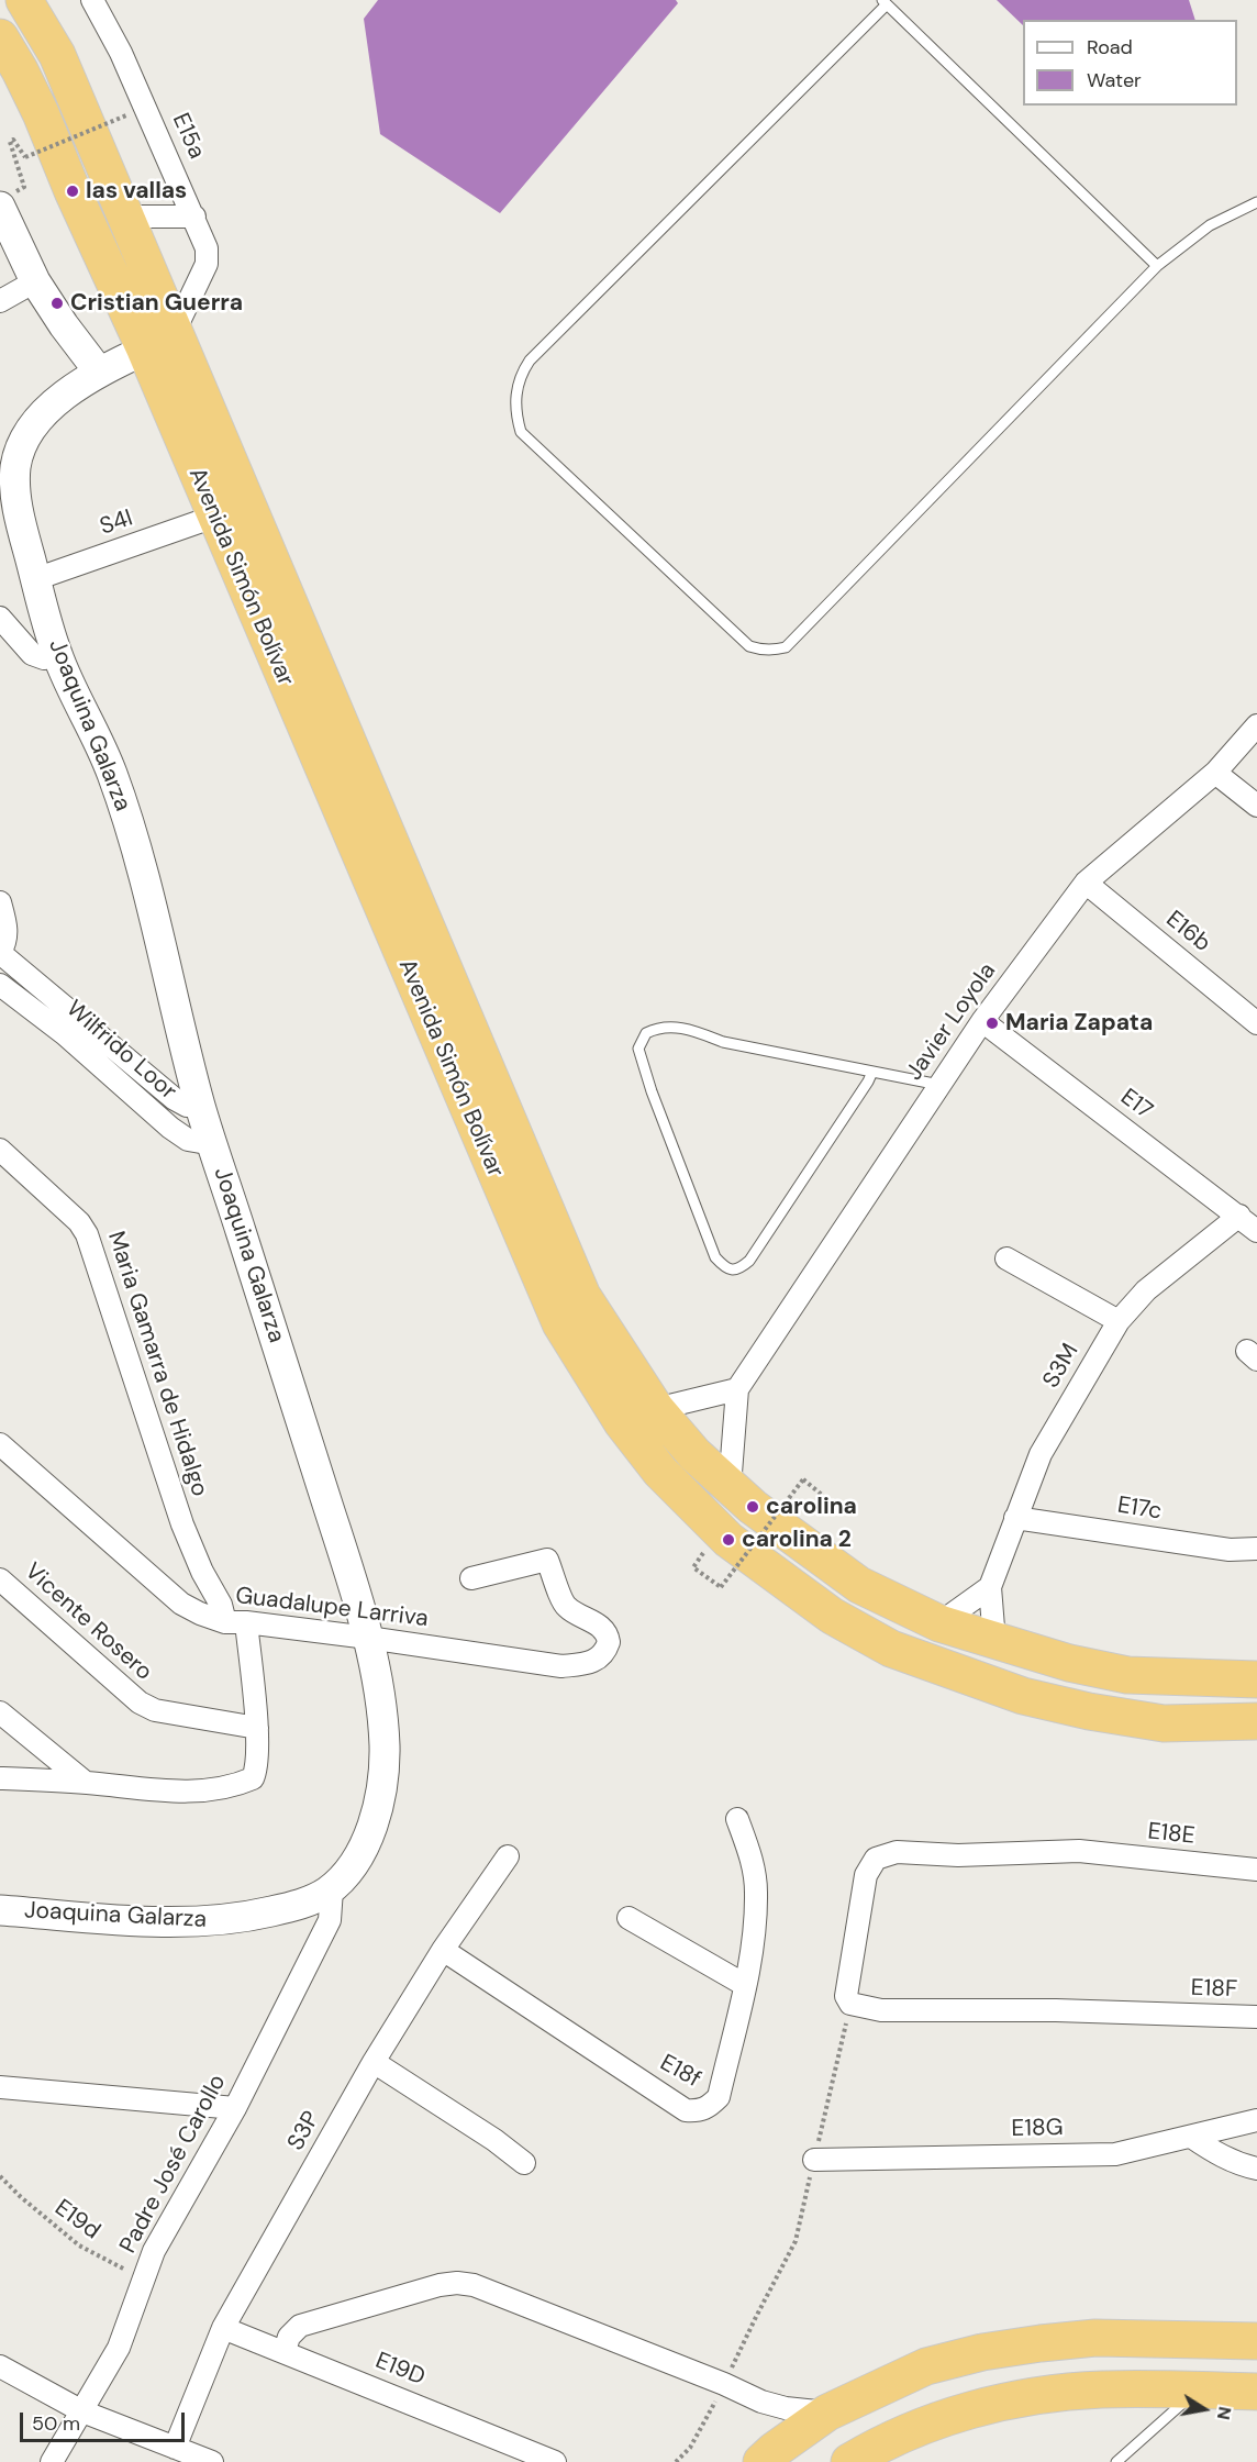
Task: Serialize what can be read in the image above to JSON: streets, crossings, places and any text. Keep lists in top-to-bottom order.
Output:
{
  "streets": {
    "highway": ["Avenida Simón Bolívar"],
    "street": [
      "E15a",
      "S4I",
      "Joaquina Galarza",
      "E16b",
      "Javier Loyola",
      "Wilfrido Loor",
      "E17",
      "Maria Gamarra de Hidalgo",
      "S3M",
      "E17c",
      "Guadalupe Larriva",
      "Vicente Rosero",
      "E18E",
      "E18F",
      "E18f",
      "E18G",
      "S3P",
      "Padre José Carollo",
      "E19D"
    ],
    "path": ["E19d"]
  },
  "crossings": [
    ["E15a", "Avenida Simón Bolívar"],
    ["E15a", "Joaquina Galarza"],
    ["S4I", "Avenida Simón Bolívar"],
    ["S4I", "Joaquina Galarza"],
    ["Avenida Simón Bolívar", "Joaquina Galarza"],
    ["Avenida Simón Bolívar", "Javier Loyola"],
    ["Avenida Simón Bolívar", "S3M"],
    ["Joaquina Galarza", "Wilfrido Loor"],
    ["Joaquina Galarza", "Guadalupe Larriva"],
    ["Joaquina Galarza", "Padre José Carollo"],
    ["E16b", "Javier Loyola"],
    ["Javier Loyola", "E17"],
    ["E17", "S3M"],
    ["Maria Gamarra de Hidalgo", "Guadalupe Larriva"],
    ["Maria Gamarra de Hidalgo", "Vicente Rosero"],
    ["S3M", "E17c"],
    ["E18E", "E18F"],
    ["E18f", "S3P"],
    ["S3P", "E19D"],
    ["Padre José Carollo", "E19d"]
  ],
  "places": [
    "las vallas",
    "Cristian Guerra",
    "Maria Zapata",
    "carolina",
    "carolina 2"
  ],
  "legend": ["Road", "Water"],
  "scale_bar": "50 m",
  "north": "right"
}
